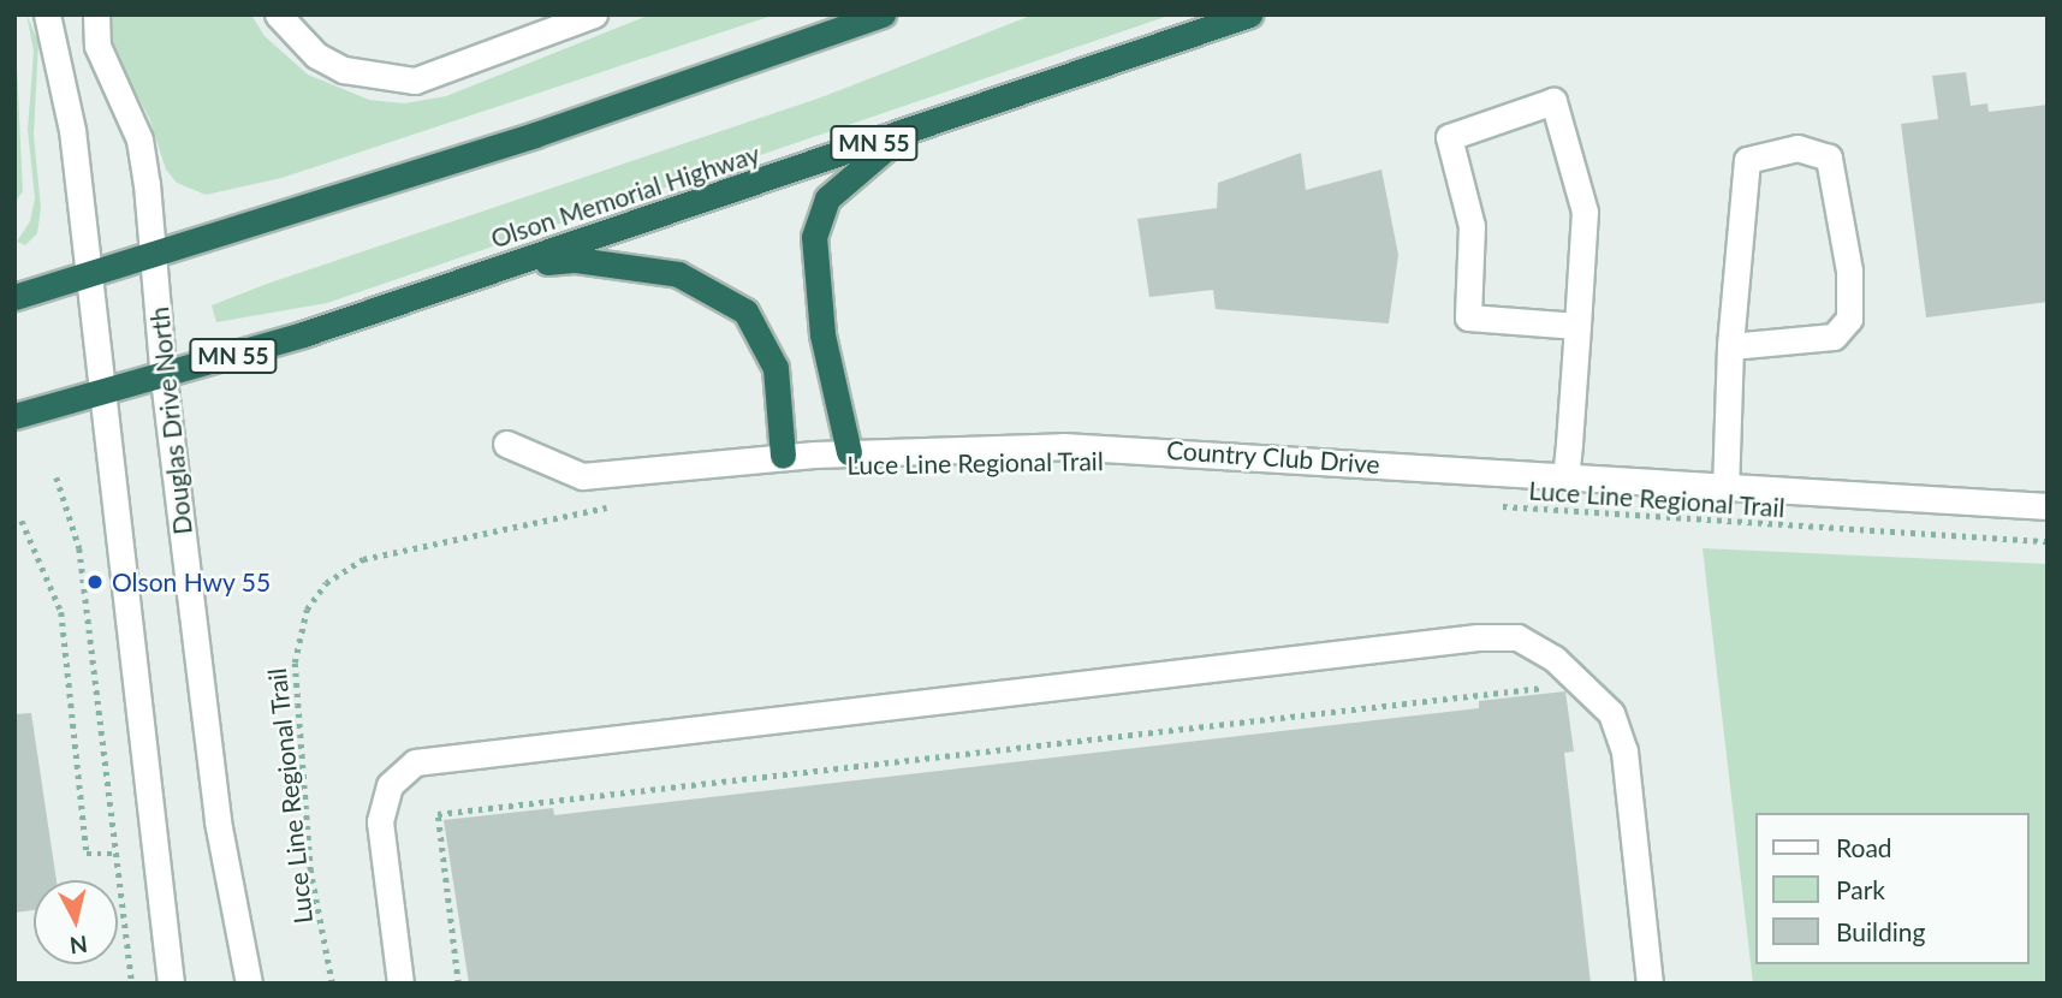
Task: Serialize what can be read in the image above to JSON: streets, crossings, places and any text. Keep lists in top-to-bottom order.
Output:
{
  "streets": {
    "highway": ["MN 55", "Olson Memorial Highway"],
    "street": ["Douglas Drive North", "Country Club Drive"],
    "path": ["Luce Line Regional Trail"]
  },
  "crossings": [
    ["Olson Memorial Highway", "Douglas Drive North"]
  ],
  "places": ["Olson Hwy 55"],
  "legend": ["Road", "Park", "Building"],
  "north": "bottom"
}
